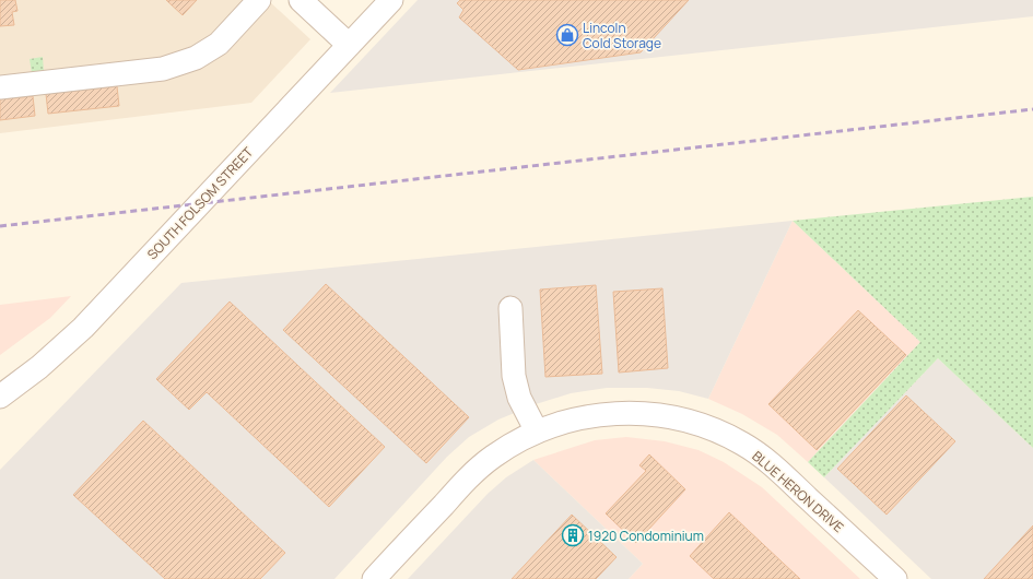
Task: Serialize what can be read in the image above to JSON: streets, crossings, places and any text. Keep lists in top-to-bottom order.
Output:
{
  "streets": {
    "street": ["SOUTH FOLSOM STREET", "BLUE HERON DRIVE"]
  },
  "places": {
    "shop": ["Lincoln Cold Storage"],
    "building": ["1920 Condominium"]
  }
}
